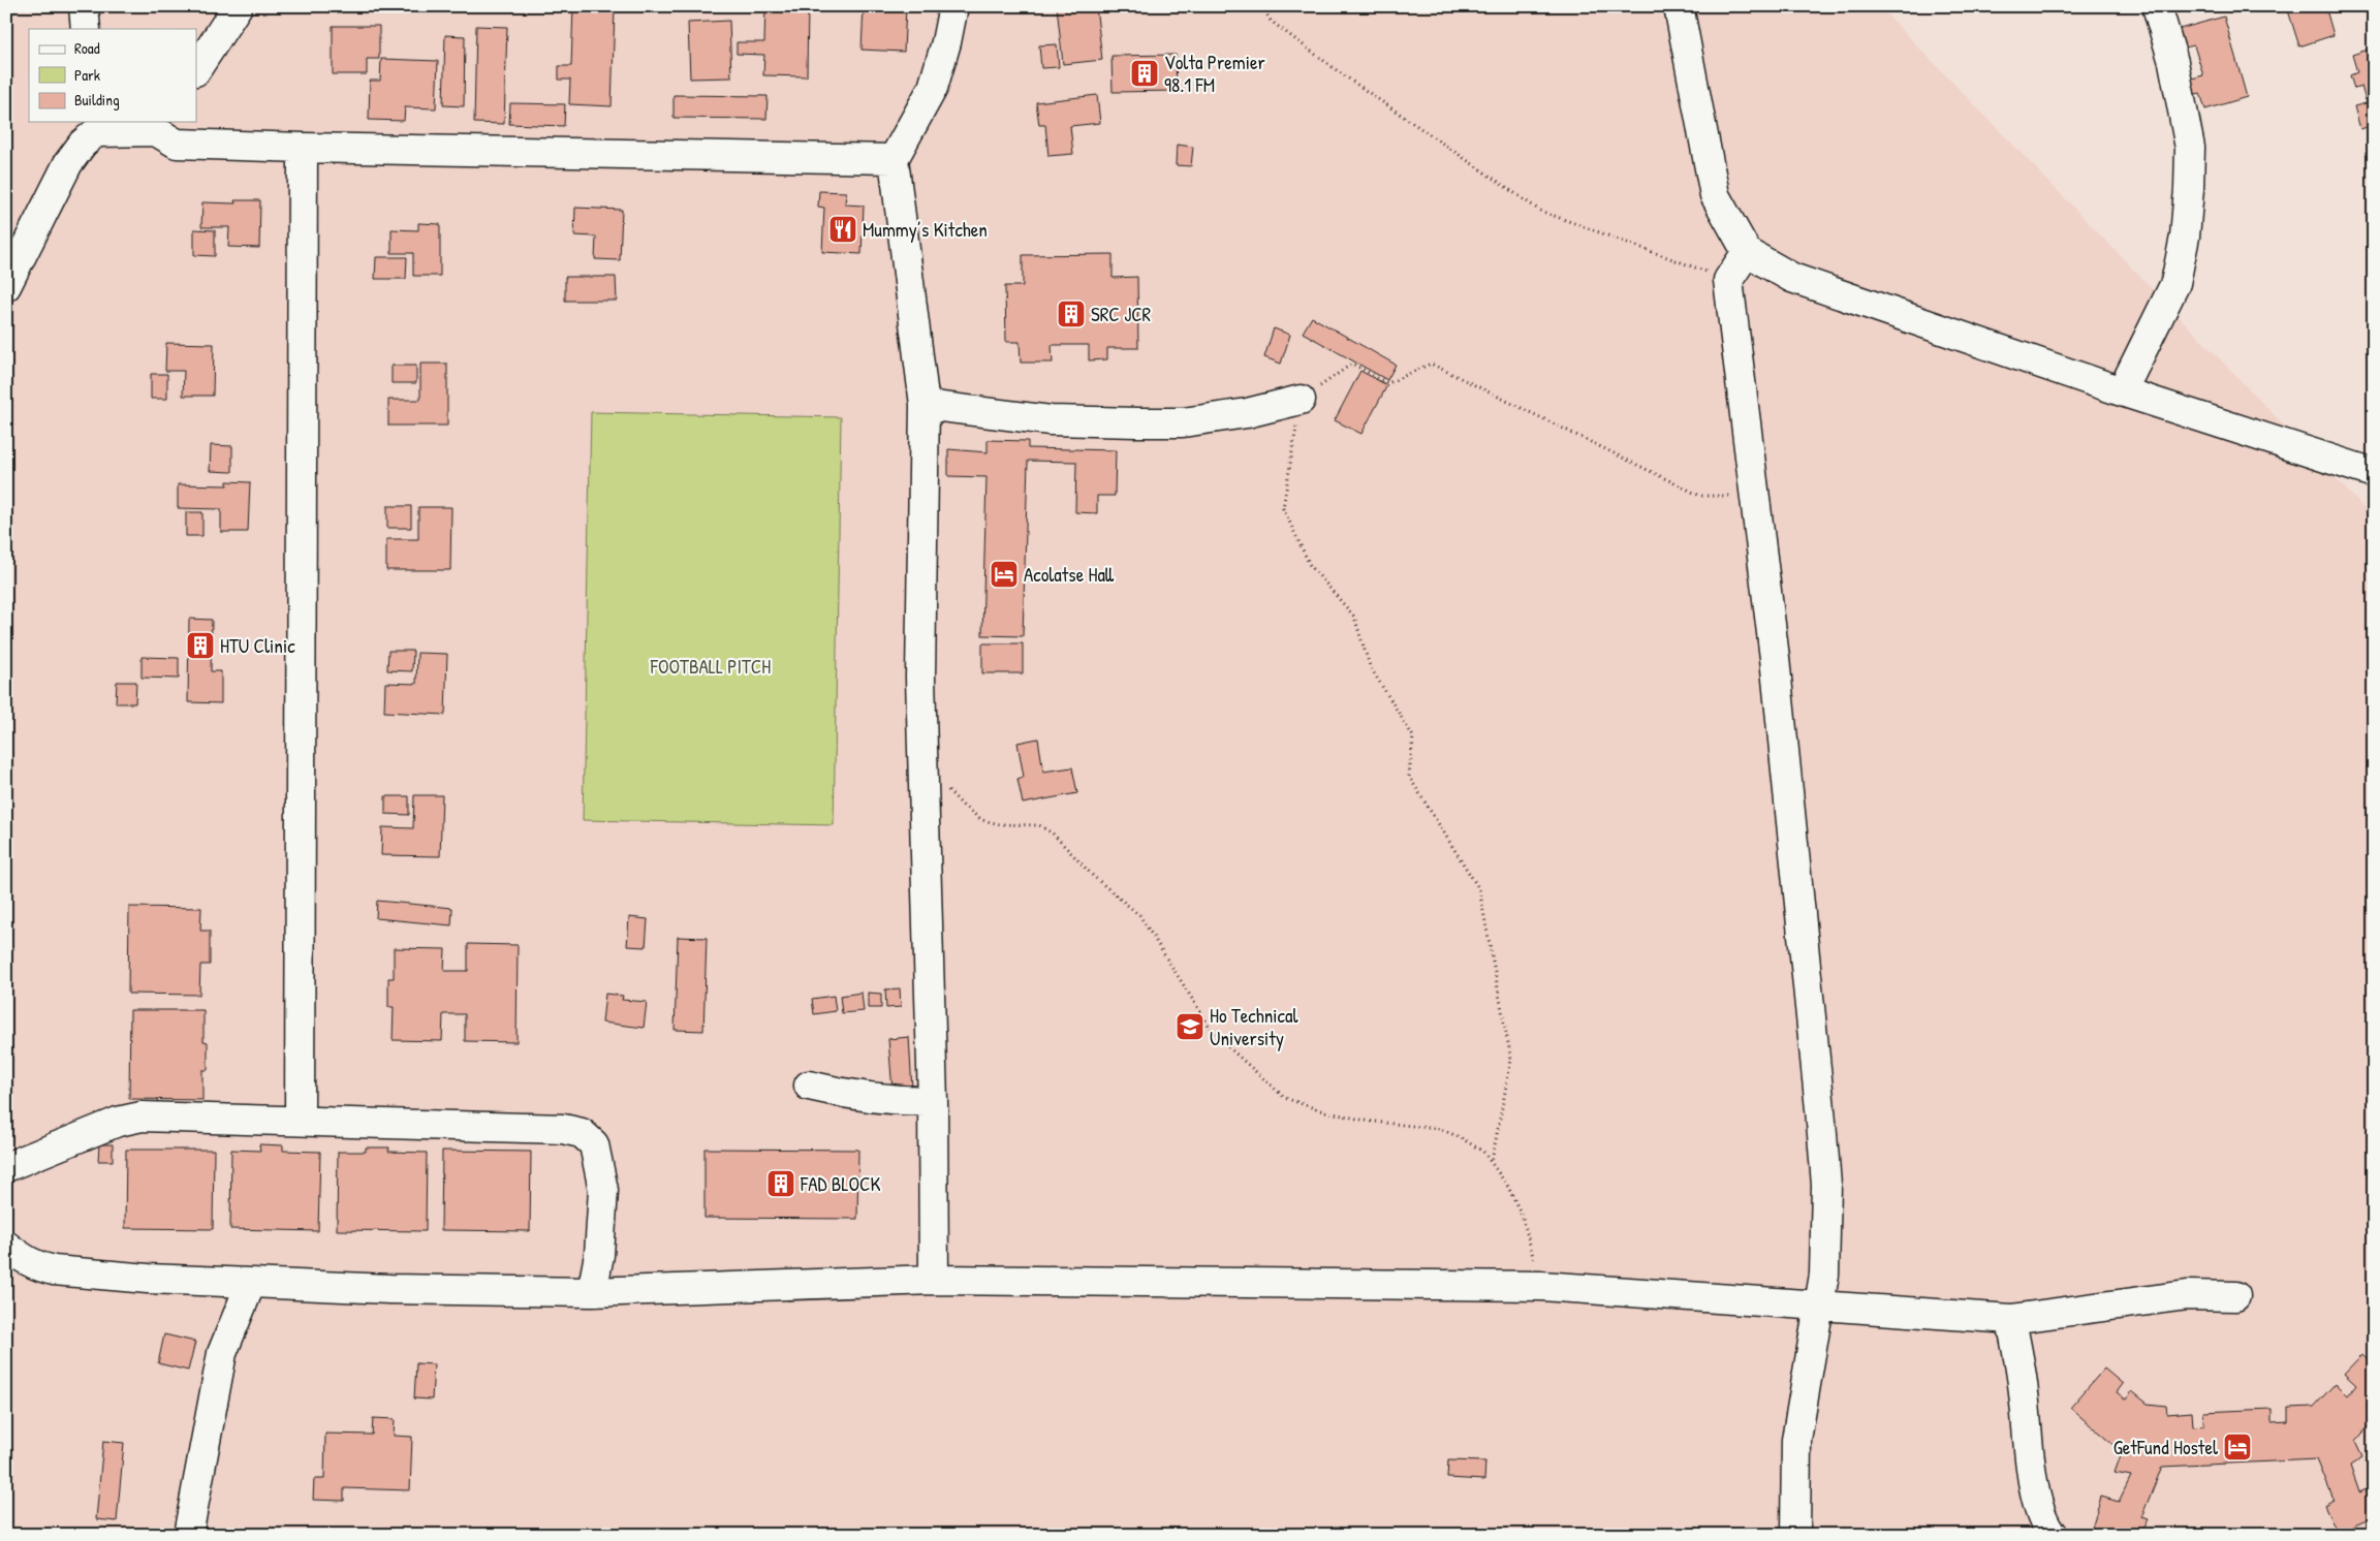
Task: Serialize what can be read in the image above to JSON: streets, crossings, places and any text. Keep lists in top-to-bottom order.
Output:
{
  "parks": ["FOOTBALL PITCH"],
  "places": {
    "building": [
      "Volta Premier 98.1 FM",
      "SRC JCR",
      "HTU Clinic",
      "FAD BLOCK"
    ],
    "restaurant": ["Mummy’s Kitchen"],
    "hotel": ["Acolatse Hall", "GetFund Hostel"],
    "school or university": ["Ho Technical University"]
  },
  "legend": ["Road", "Park", "Building"]
}
